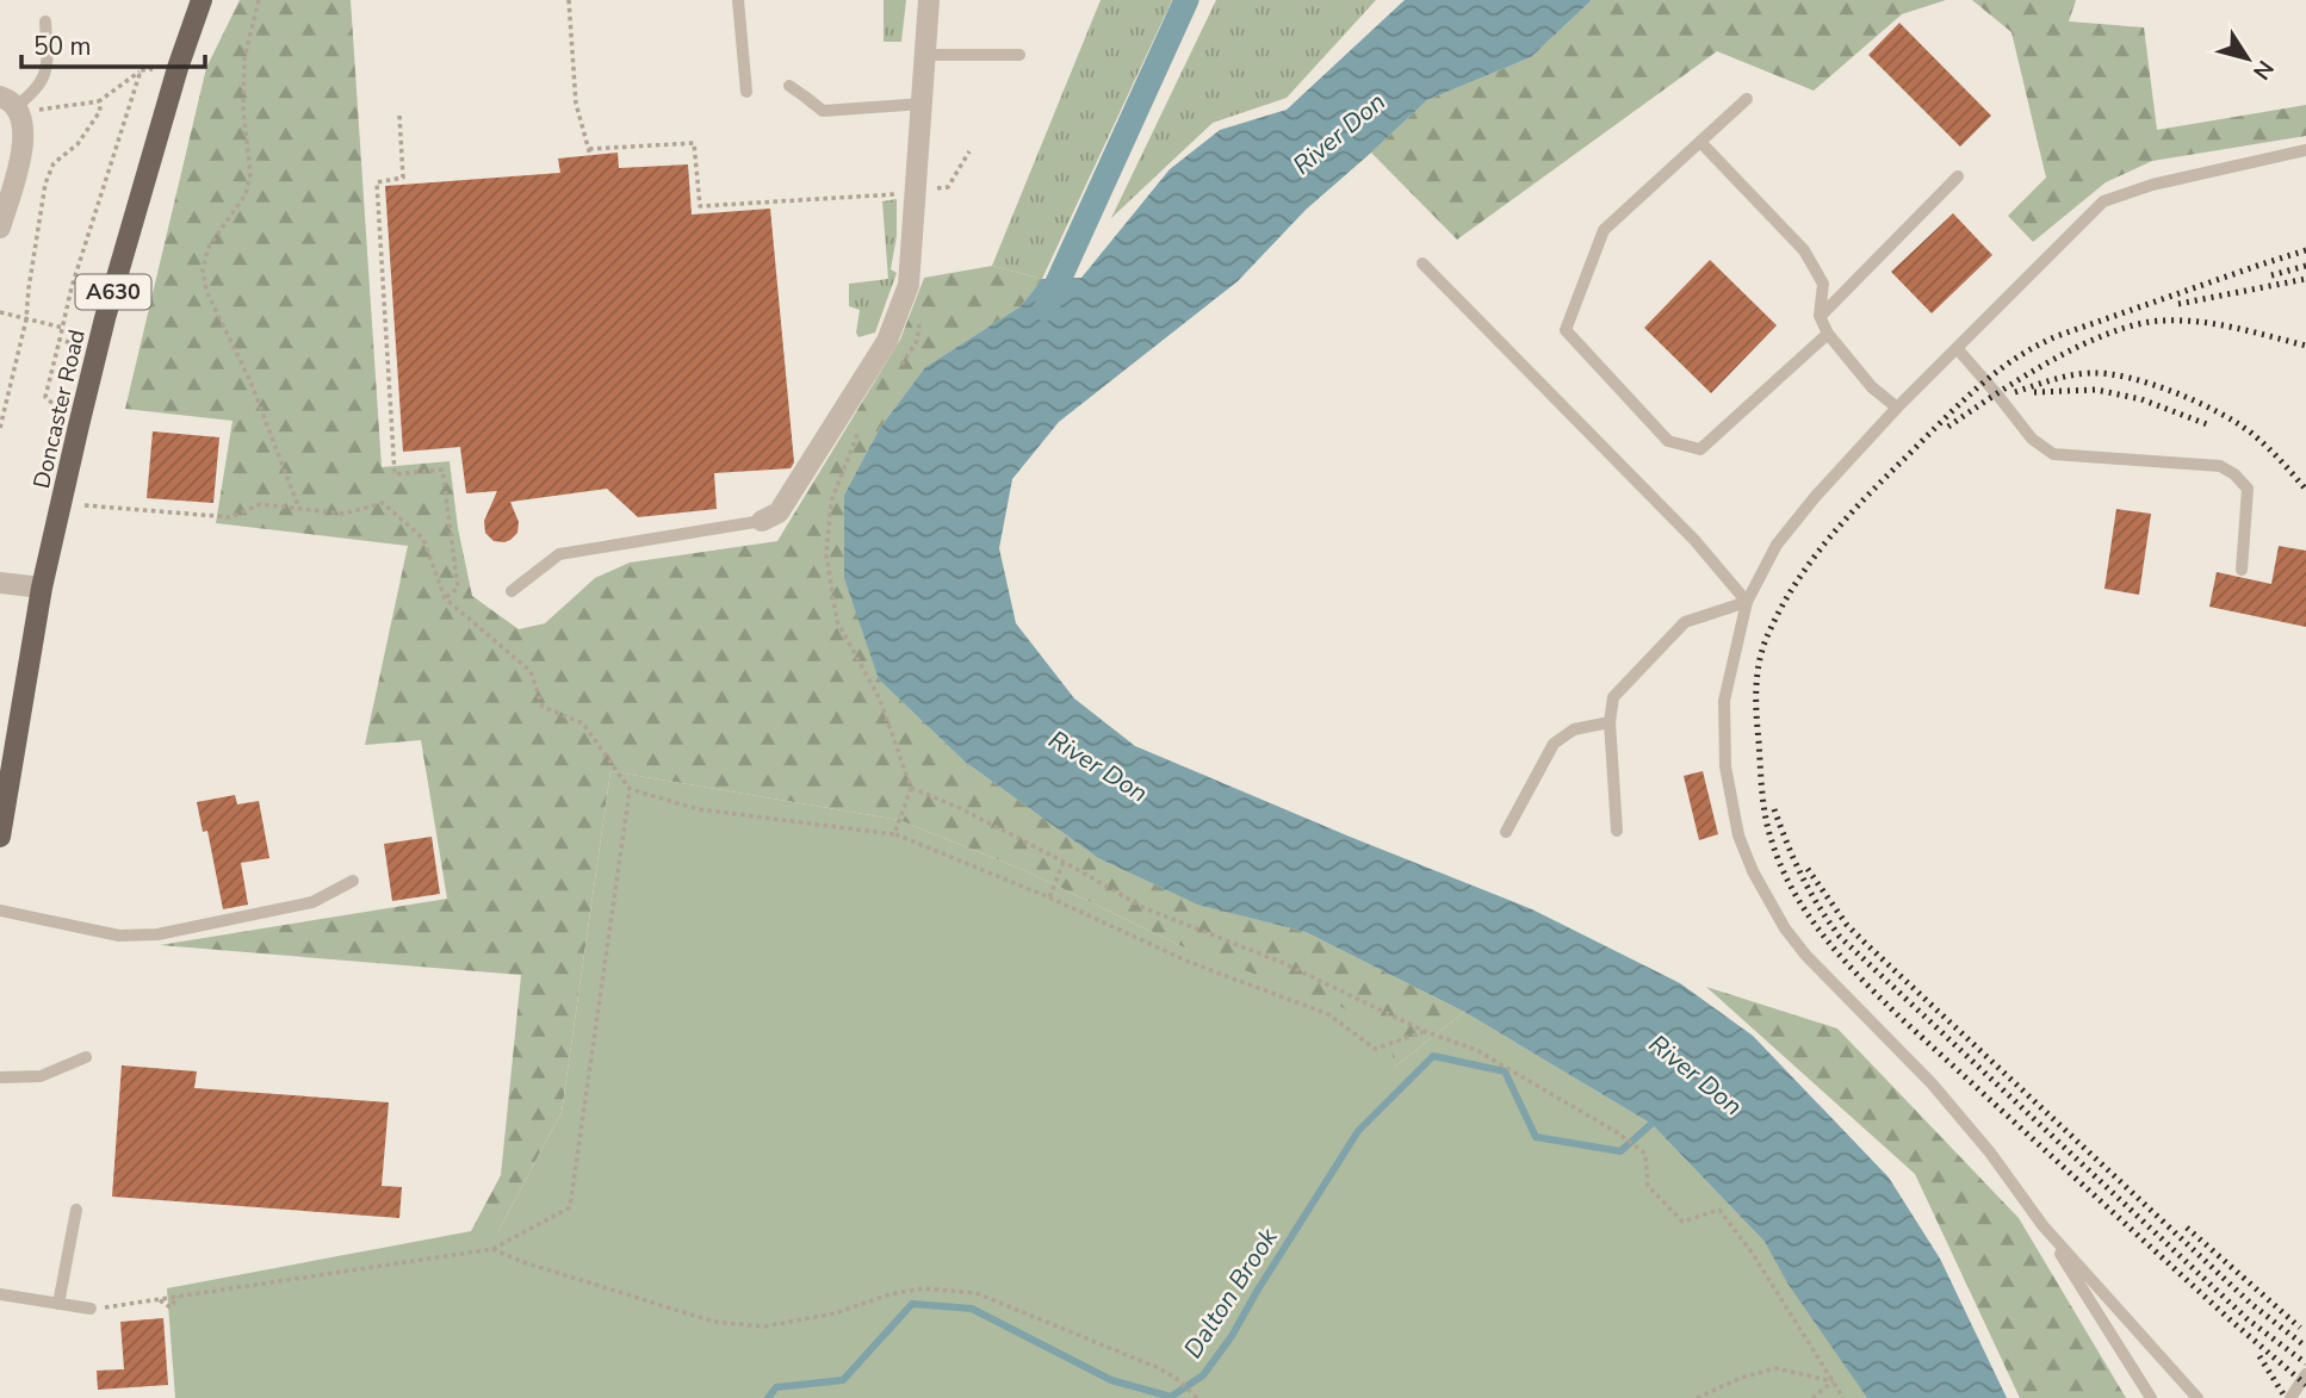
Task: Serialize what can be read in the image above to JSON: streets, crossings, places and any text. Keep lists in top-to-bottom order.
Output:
{
  "streets": {
    "main road": ["A630", "Doncaster Road"]
  },
  "water": ["River Don", "Dalton Brook"],
  "scale_bar": "50 m",
  "north": "bottom right"
}
